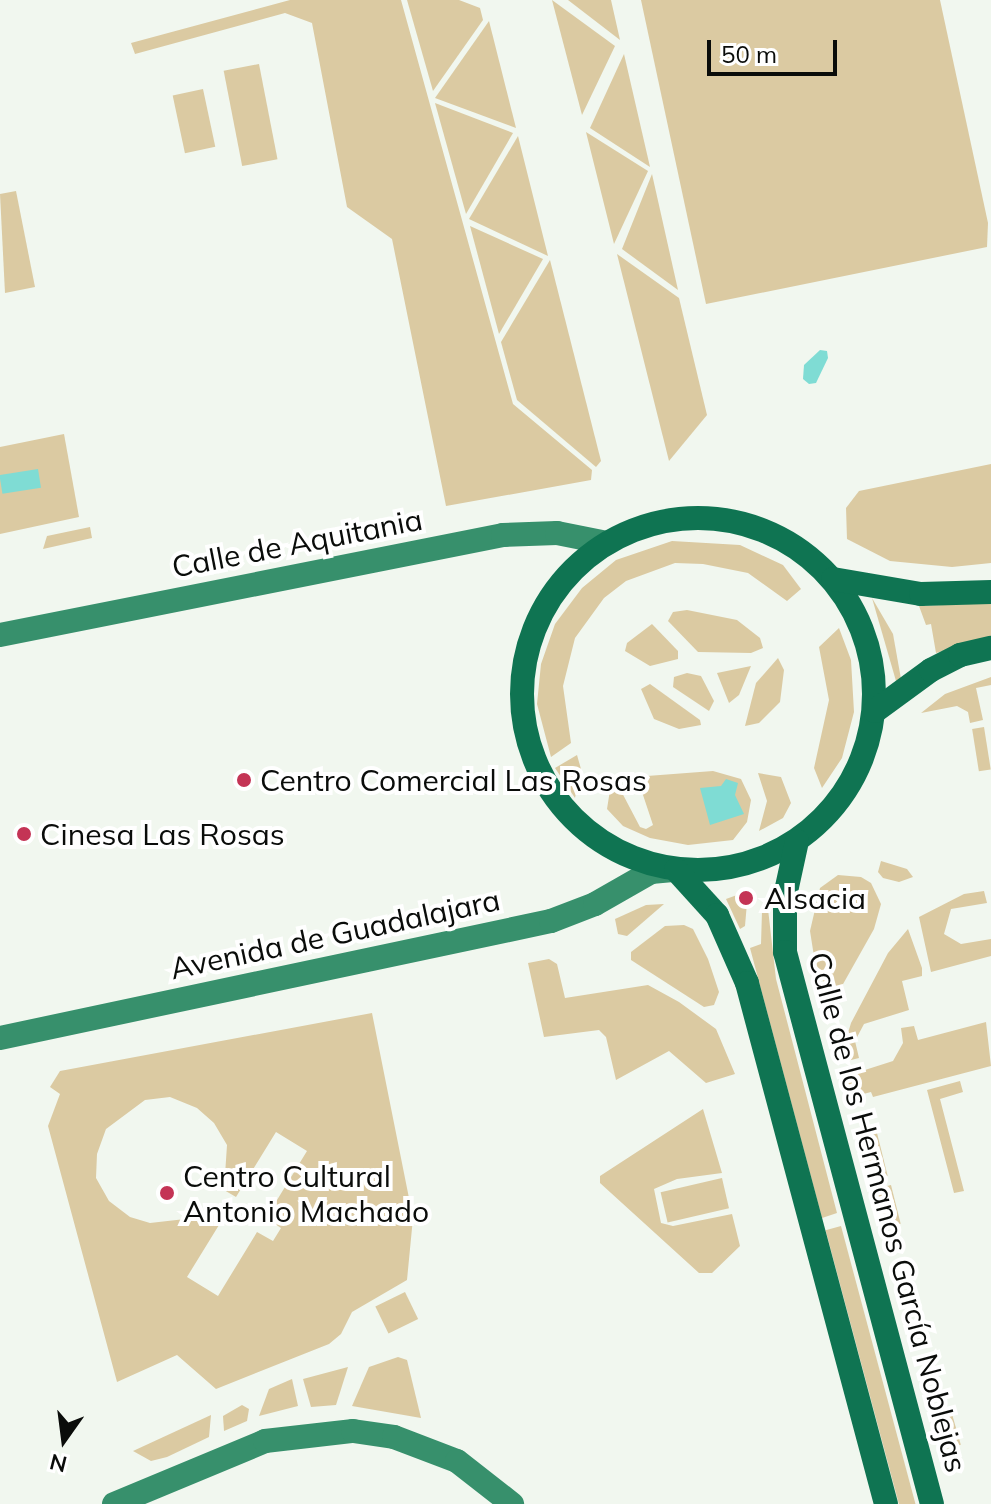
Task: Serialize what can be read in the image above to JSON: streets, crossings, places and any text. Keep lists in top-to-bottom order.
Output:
{
  "streets": {
    "main road": ["Calle de los Hermanos García Noblejas"],
    "street": ["Calle de Aquitania", "Avenida de Guadalajara"]
  },
  "places": [
    "Centro Comercial Las Rosas",
    "Cinesa Las Rosas",
    "Alsacia",
    "Centro Cultural Antonio Machado"
  ],
  "scale_bar": "50 m",
  "north": "bottom"
}
